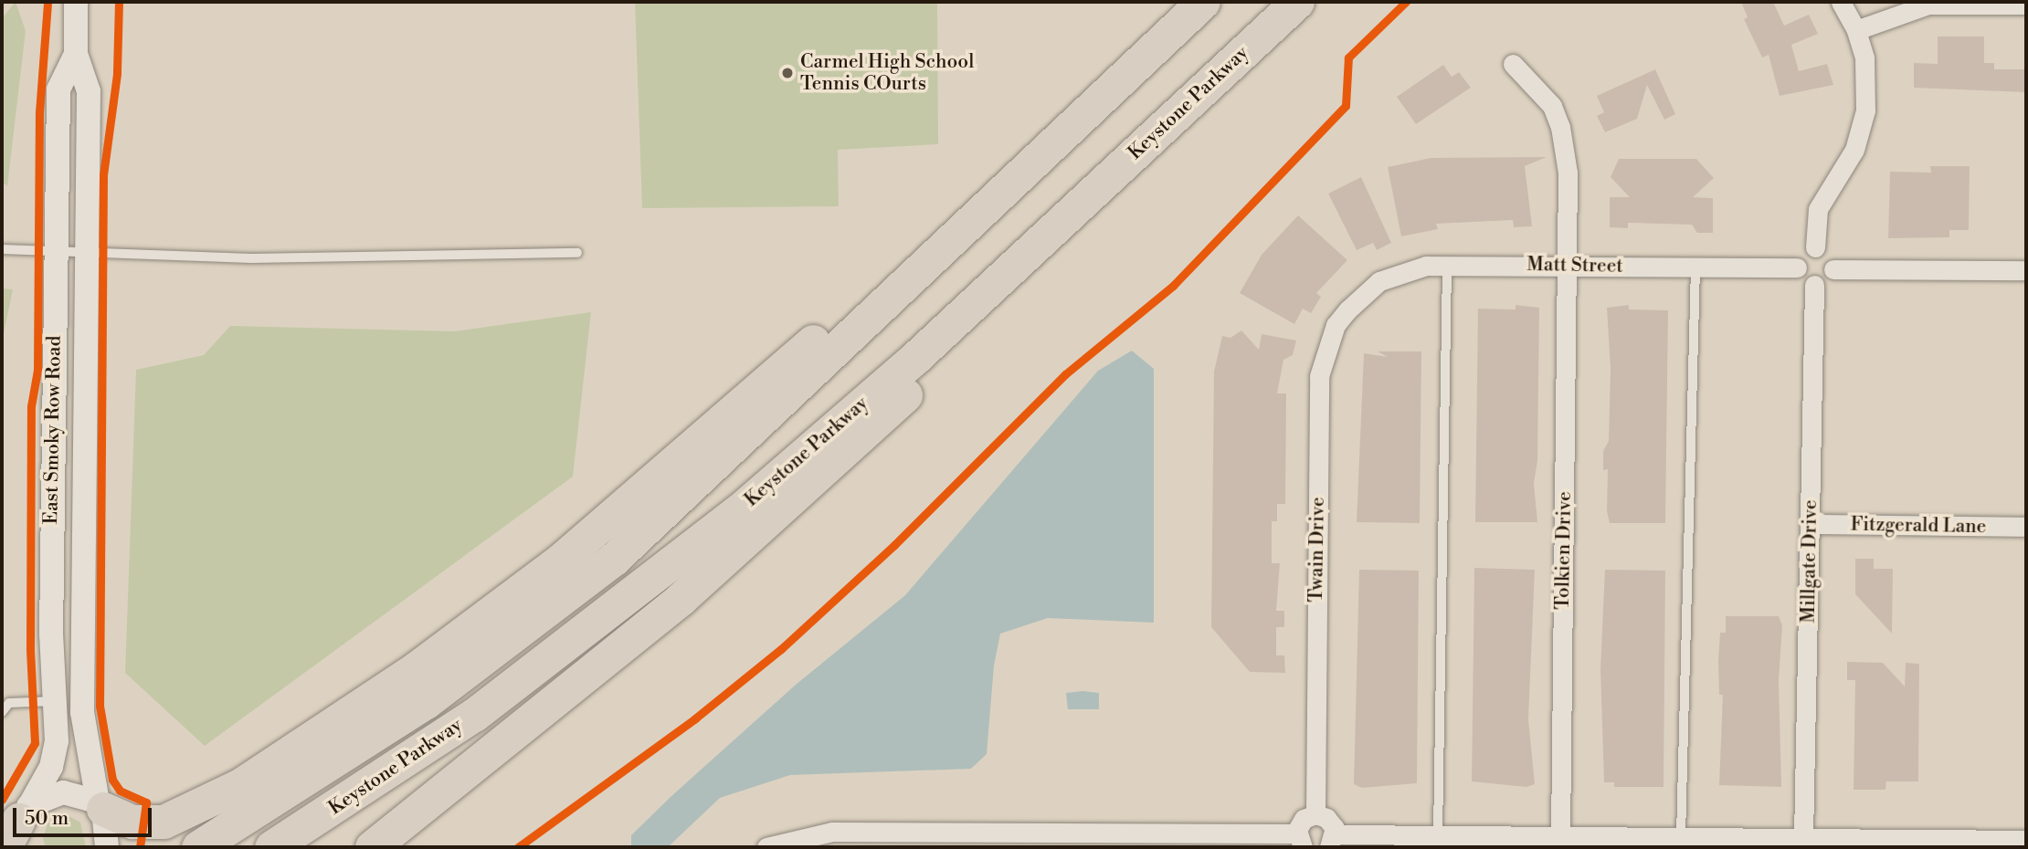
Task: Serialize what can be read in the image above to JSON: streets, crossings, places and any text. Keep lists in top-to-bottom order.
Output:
{
  "streets": {
    "highway": ["Keystone Parkway"],
    "street": [
      "Matt Street",
      "East Smoky Row Road",
      "Fitzgerald Lane",
      "Twain Drive",
      "Tolkien Drive",
      "Millgate Drive"
    ]
  },
  "crossings": [
    ["Matt Street", "Twain Drive"],
    ["Matt Street", "Tolkien Drive"],
    ["Matt Street", "Millgate Drive"],
    ["Fitzgerald Lane", "Millgate Drive"]
  ],
  "places": ["Carmel High School Tennis COurts"],
  "scale_bar": "50 m"
}
